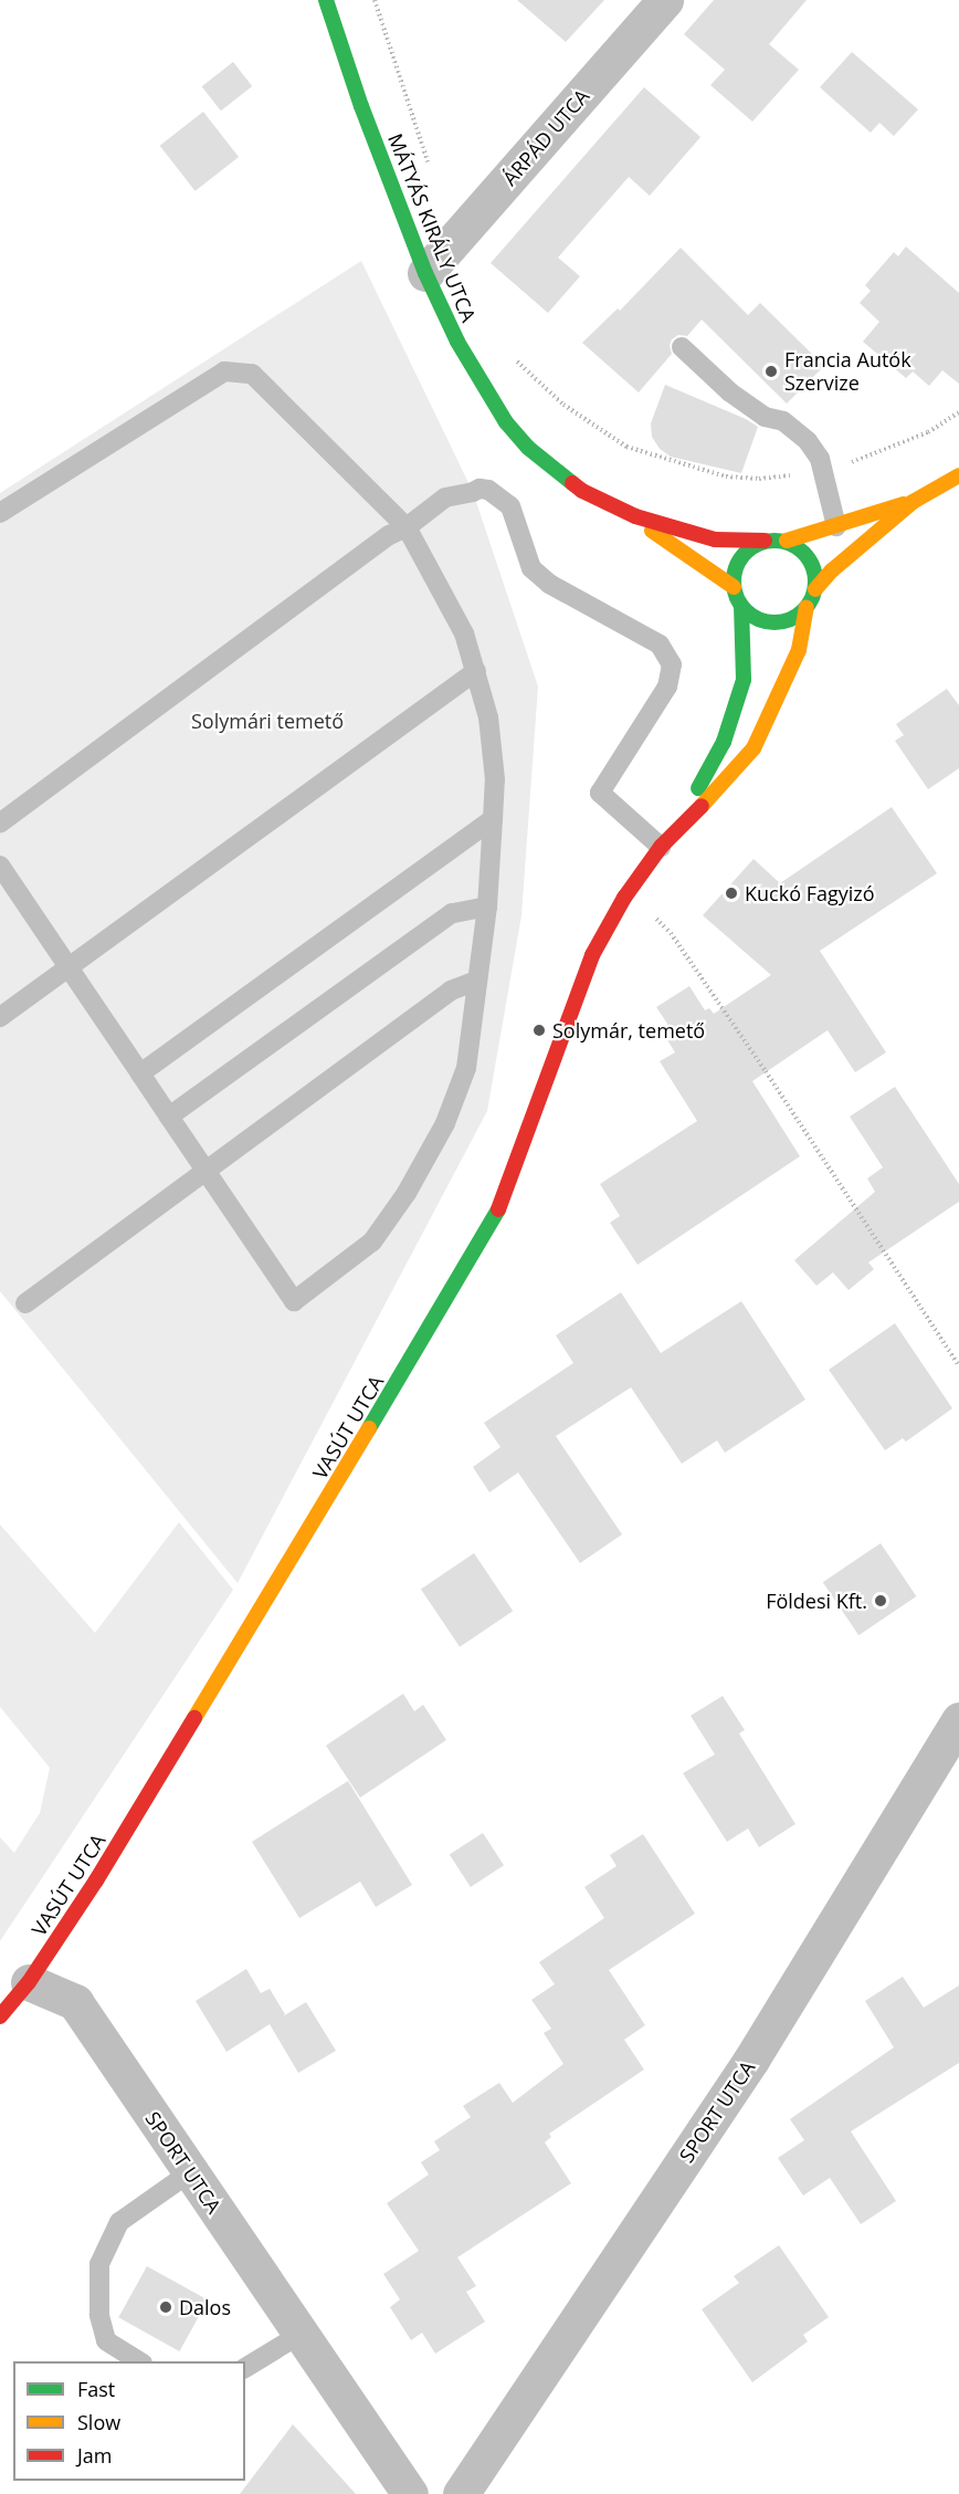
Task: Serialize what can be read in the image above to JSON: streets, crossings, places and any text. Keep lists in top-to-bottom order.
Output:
{
  "streets": {
    "street": [
      "ÁRPÁD UTCA",
      "MÁTYÁS KIRÁLY UTCA",
      "VASÚT UTCA",
      "SPORT UTCA"
    ]
  },
  "crossings": [
    ["ÁRPÁD UTCA", "MÁTYÁS KIRÁLY UTCA"],
    ["MÁTYÁS KIRÁLY UTCA", "VASÚT UTCA"],
    ["VASÚT UTCA", "SPORT UTCA"]
  ],
  "parks": ["Solymári temető"],
  "places": [
    "Francia Autók Szervize",
    "Kuckó Fagyizó",
    "Solymár, temető",
    "Földesi Kft.",
    "Dalos"
  ],
  "legend": ["Fast", "Slow", "Jam"]
}
